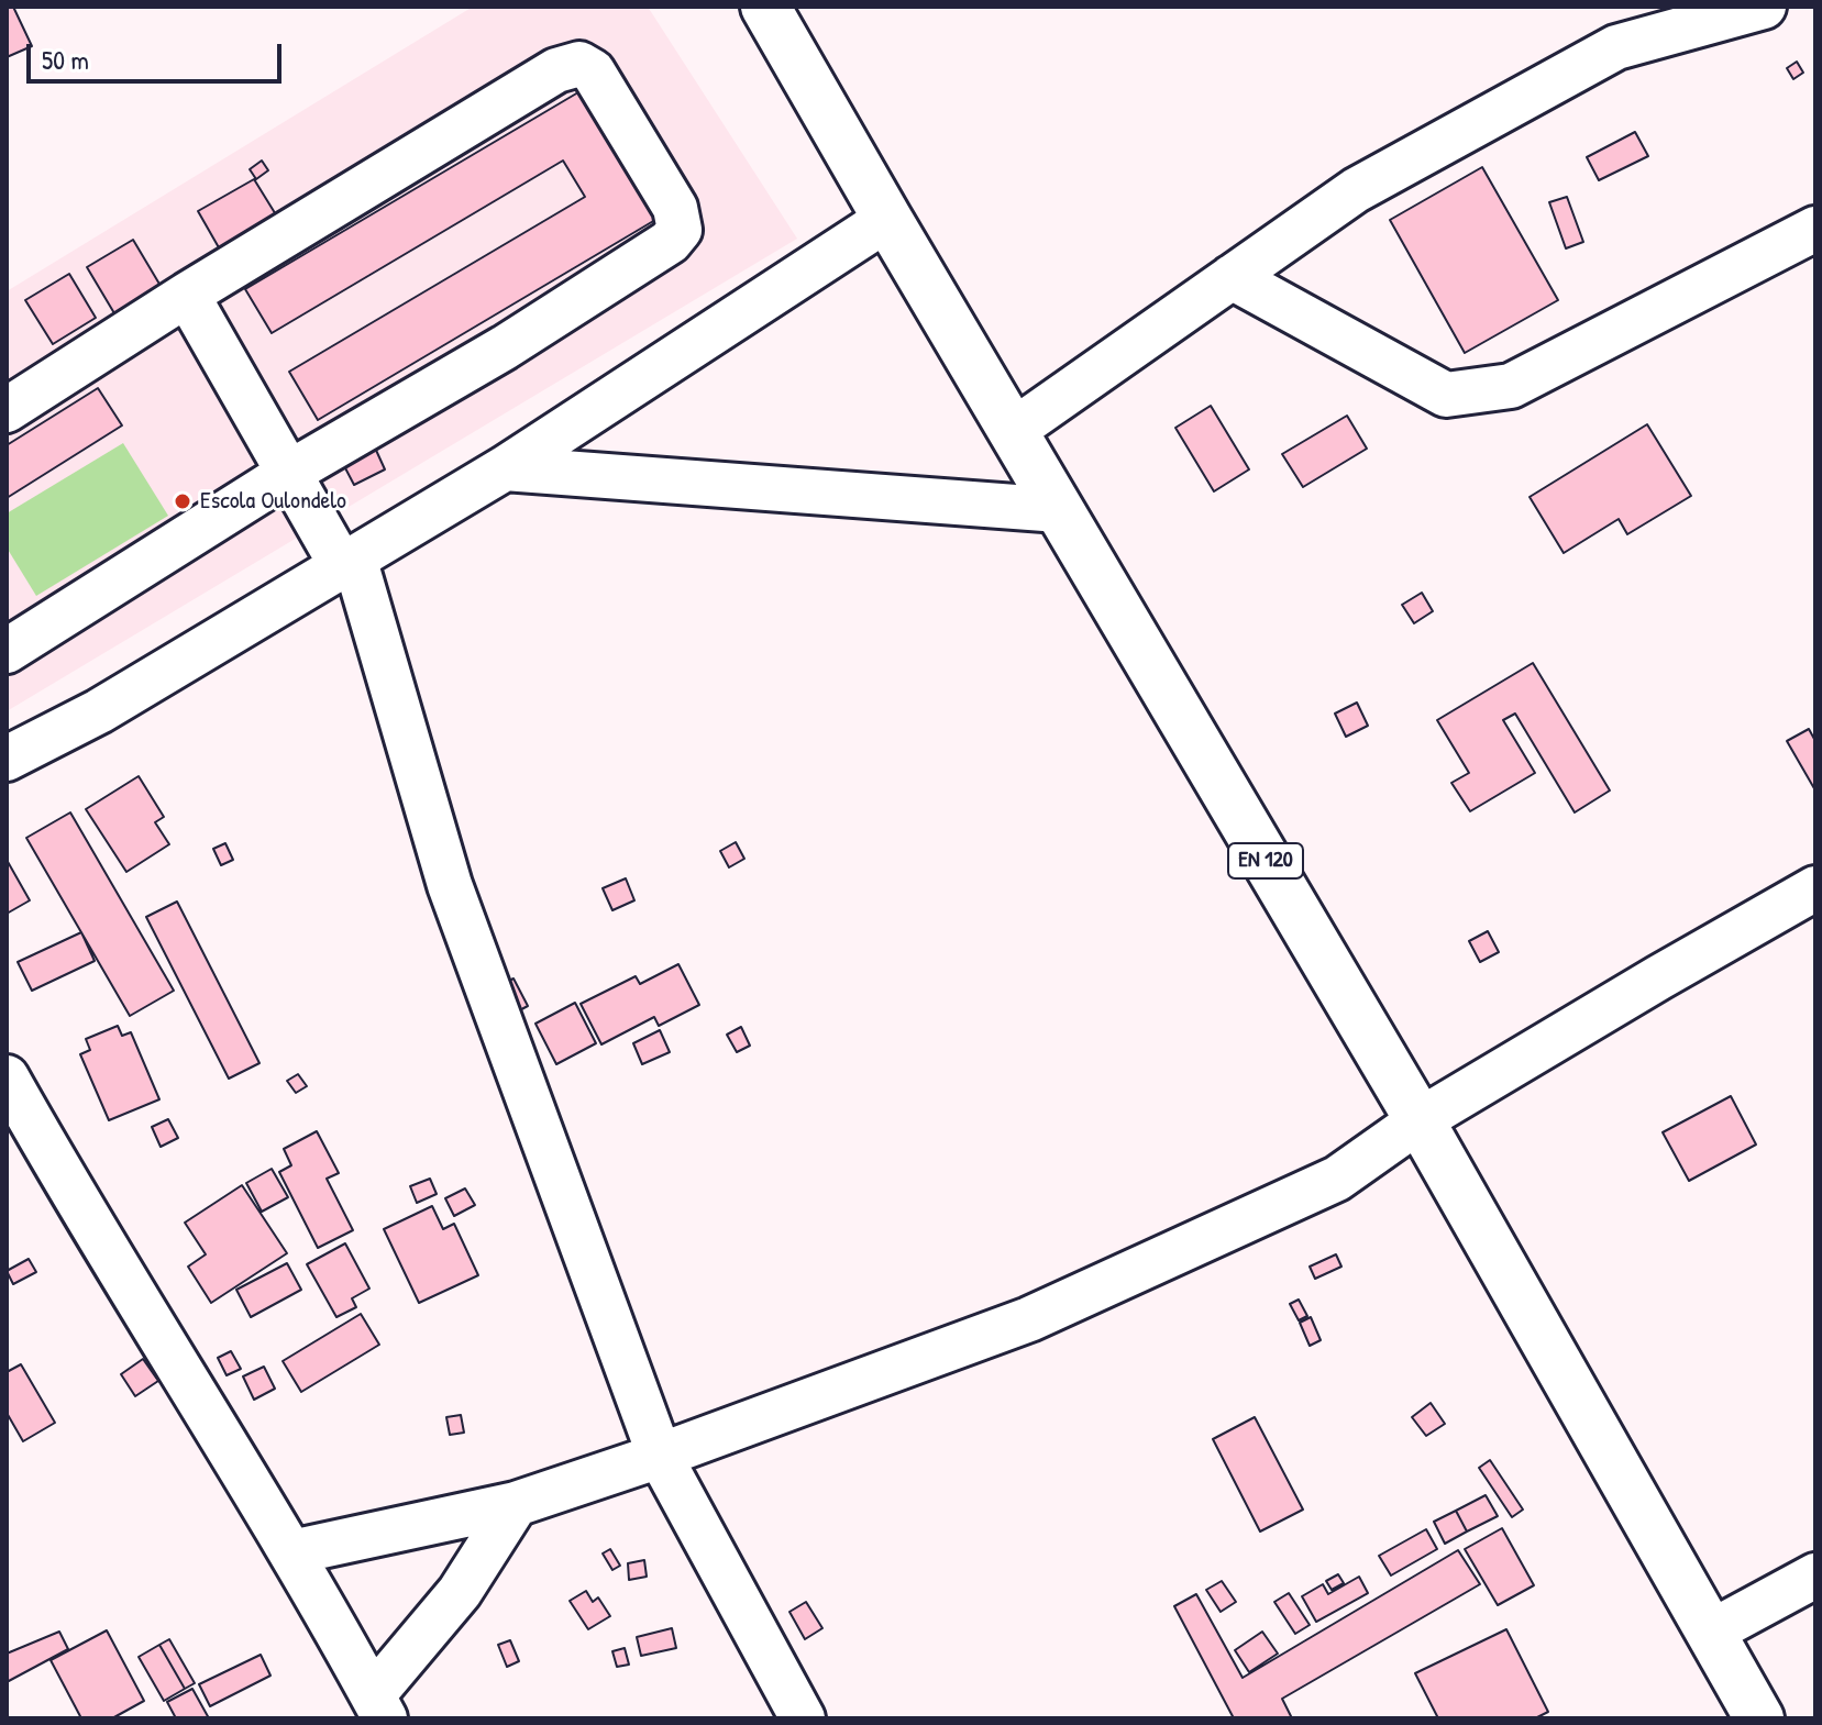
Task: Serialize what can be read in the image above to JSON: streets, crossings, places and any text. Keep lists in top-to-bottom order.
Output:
{
  "streets": {
    "main road": ["EN 120"]
  },
  "places": ["Escola Oulondelo"],
  "scale_bar": "50 m"
}
